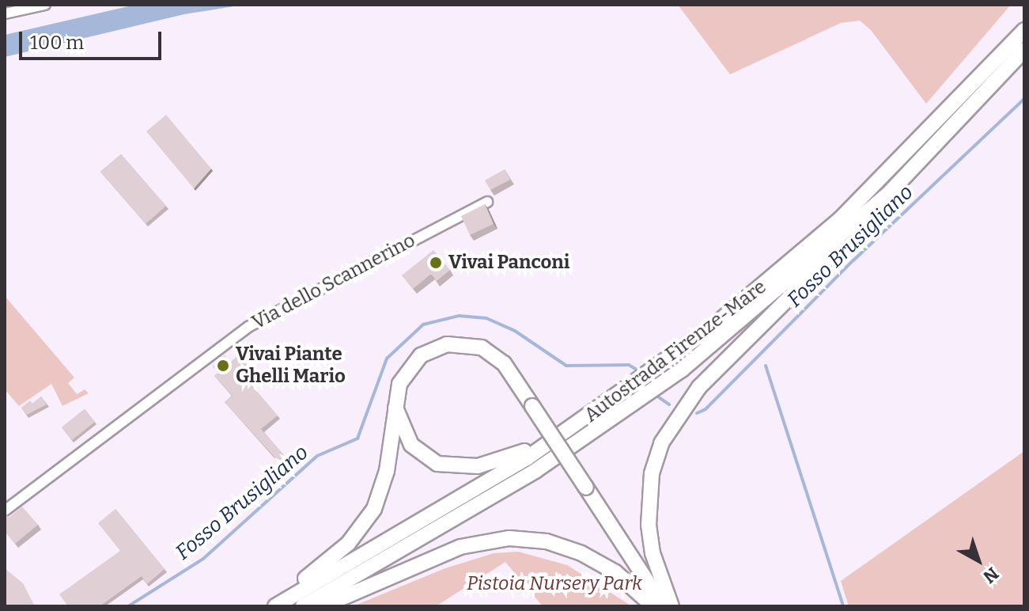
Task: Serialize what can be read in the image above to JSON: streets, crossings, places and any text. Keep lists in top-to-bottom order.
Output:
{
  "streets": {
    "highway": ["Autostrada Firenze-Mare"],
    "street": ["Via dello Scannerino"]
  },
  "water": ["Fosso Brusigliano"],
  "parks": ["Pistoia Nursery Park"],
  "places": ["Vivai Panconi", "Vivai Piante Ghelli Mario"],
  "scale_bar": "100 m",
  "north": "bottom right"
}
